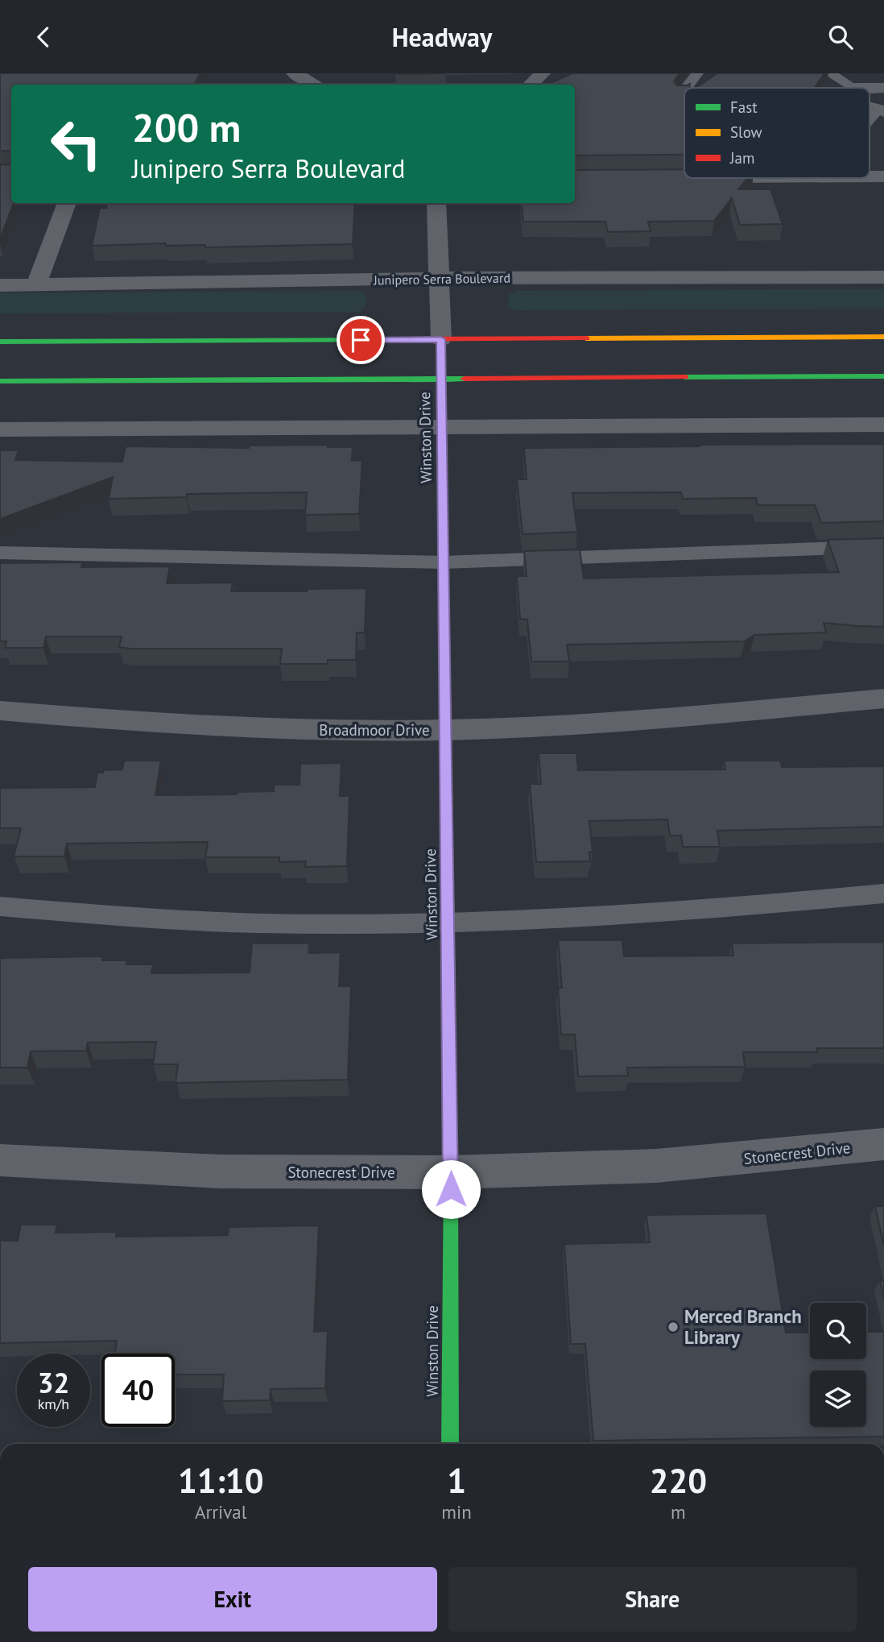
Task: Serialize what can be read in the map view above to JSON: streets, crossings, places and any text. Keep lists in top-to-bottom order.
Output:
{
  "streets": {
    "main road": ["Winston Drive"],
    "street": ["Junipero Serra Boulevard", "Broadmoor Drive", "Stonecrest Drive"]
  },
  "crossings": [
    ["Winston Drive", "Broadmoor Drive"],
    ["Winston Drive", "Stonecrest Drive"]
  ],
  "places": ["Merced Branch Library"],
  "legend": ["Fast", "Slow", "Jam"],
  "page": {
    "header": "Headway",
    "turn": ["200 m", "Junipero Serra Boulevard"],
    "speed": "32 km/h",
    "limit": "40",
    "eta": [
      "11:10",
      "Arrival",
      "1",
      "min",
      "220",
      "m"
    ],
    "buttons": ["Exit", "Share"]
  }
}
